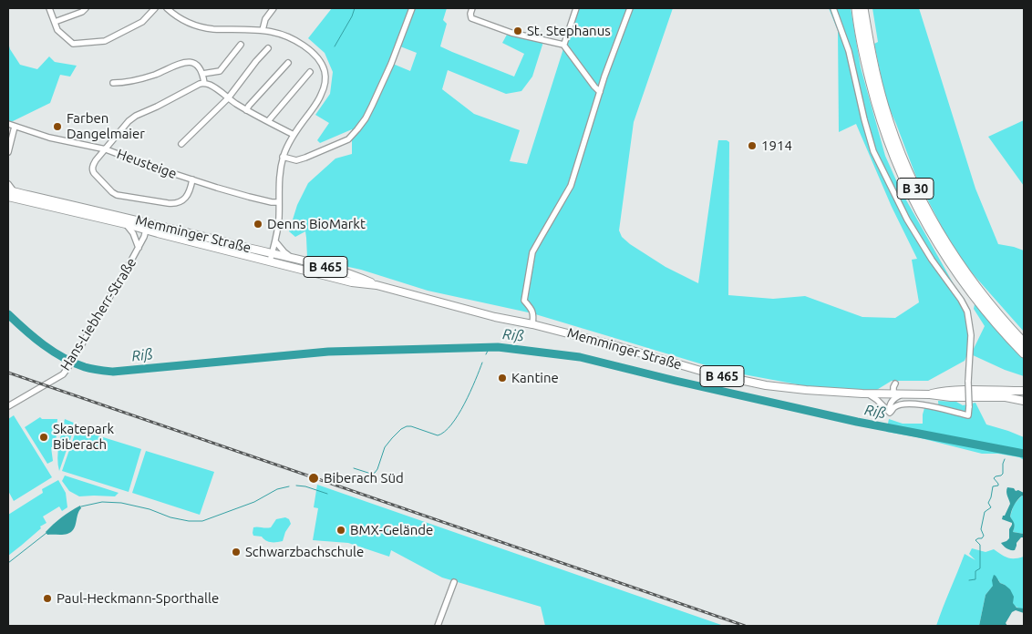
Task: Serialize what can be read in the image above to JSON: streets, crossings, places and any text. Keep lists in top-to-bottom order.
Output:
{
  "streets": {
    "highway": ["B 30"],
    "main road": ["Memminger Straße", "B 465"],
    "street": ["Heusteige", "Hans-Liebherr-Straße"]
  },
  "crossings": [
    ["Memminger Straße", "B 465"],
    ["Memminger Straße", "Hans-Liebherr-Straße"]
  ],
  "water": ["Riß"],
  "places": [
    "St. Stephanus",
    "Farben Dangelmaier",
    "1914",
    "Denns BioMarkt",
    "Kantine",
    "Skatepark Biberach",
    "Biberach Süd",
    "BMX-Gelände",
    "Schwarzbachschule",
    "Paul-Heckmann-Sporthalle"
  ]
}
